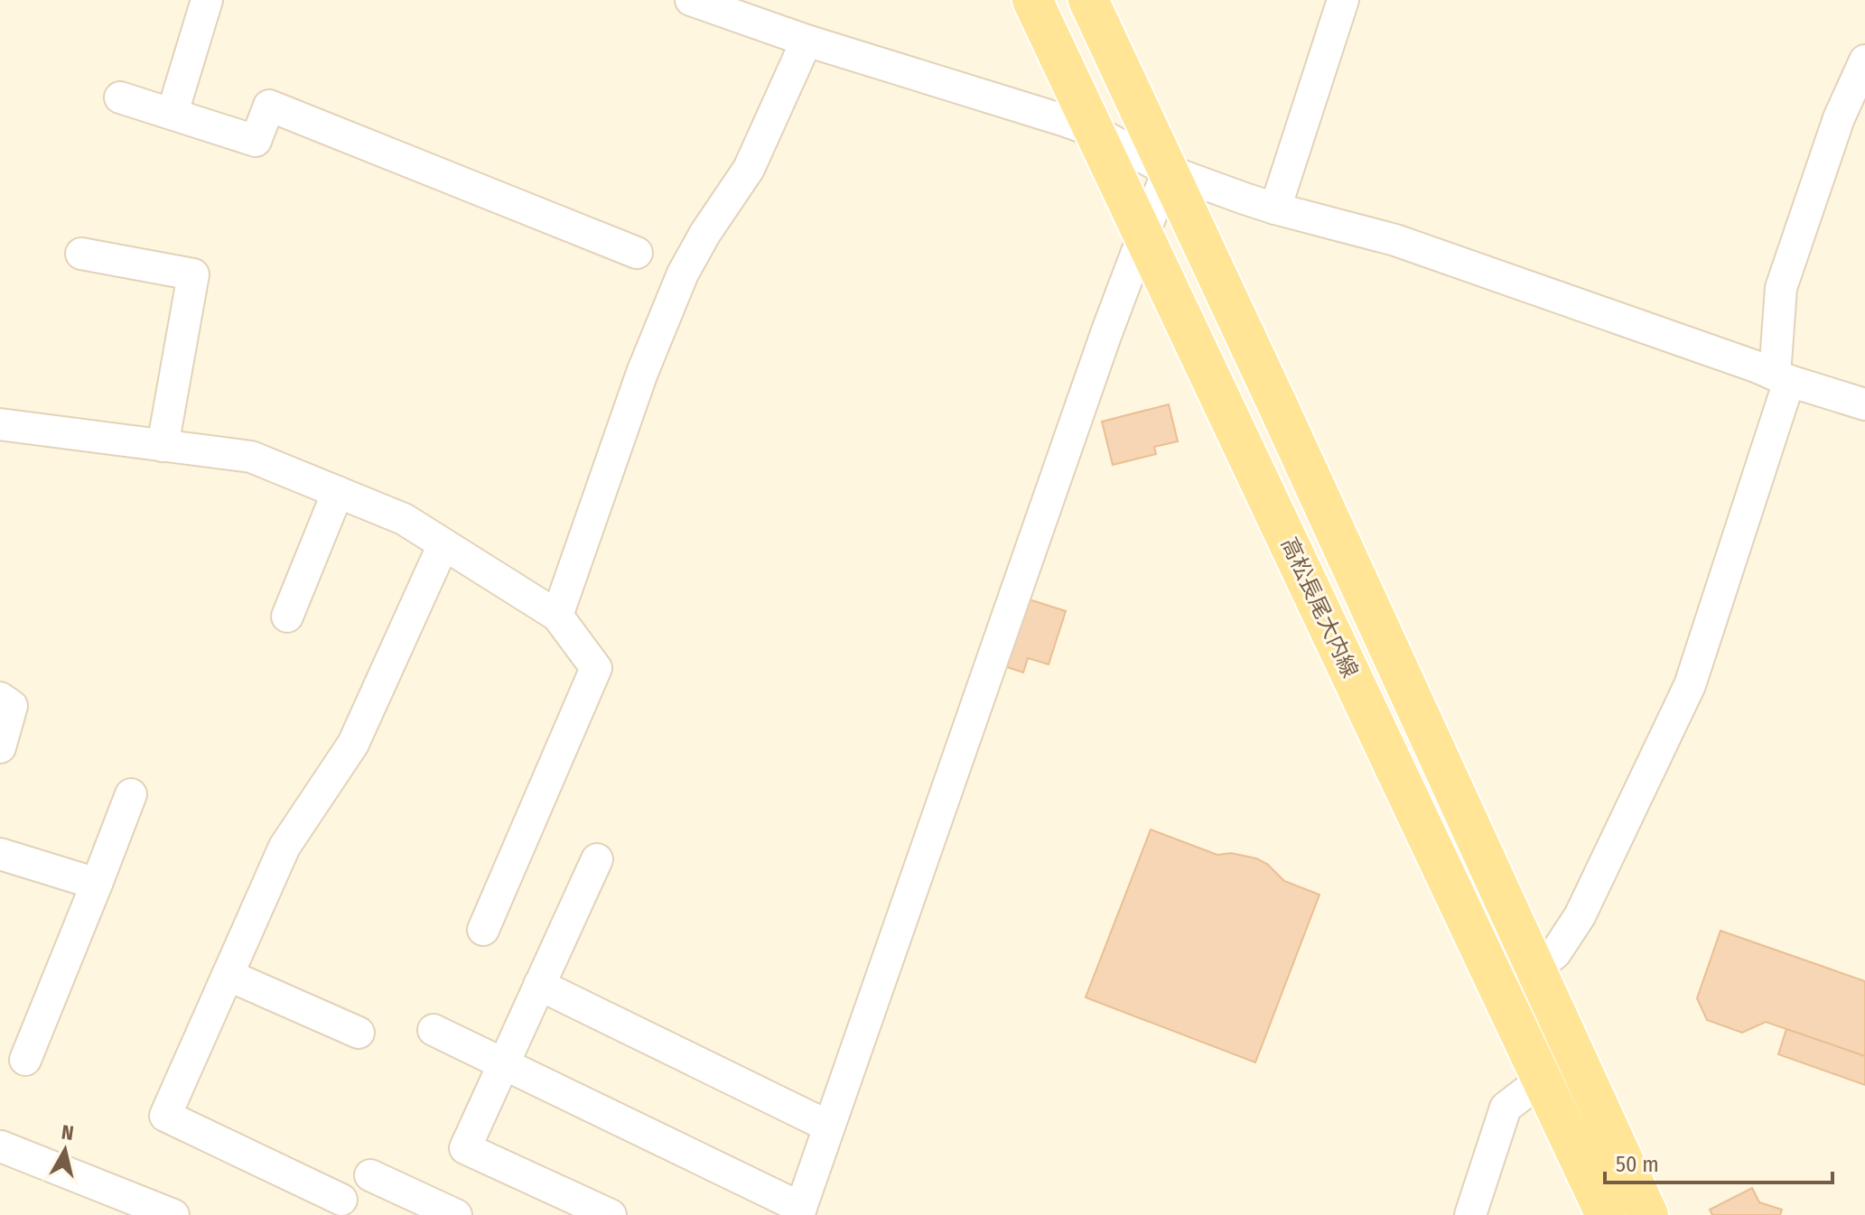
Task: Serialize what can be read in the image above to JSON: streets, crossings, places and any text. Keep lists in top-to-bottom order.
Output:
{
  "streets": {
    "main road": ["高松長尾大内線"]
  },
  "scale_bar": "50 m",
  "north": "top"
}
